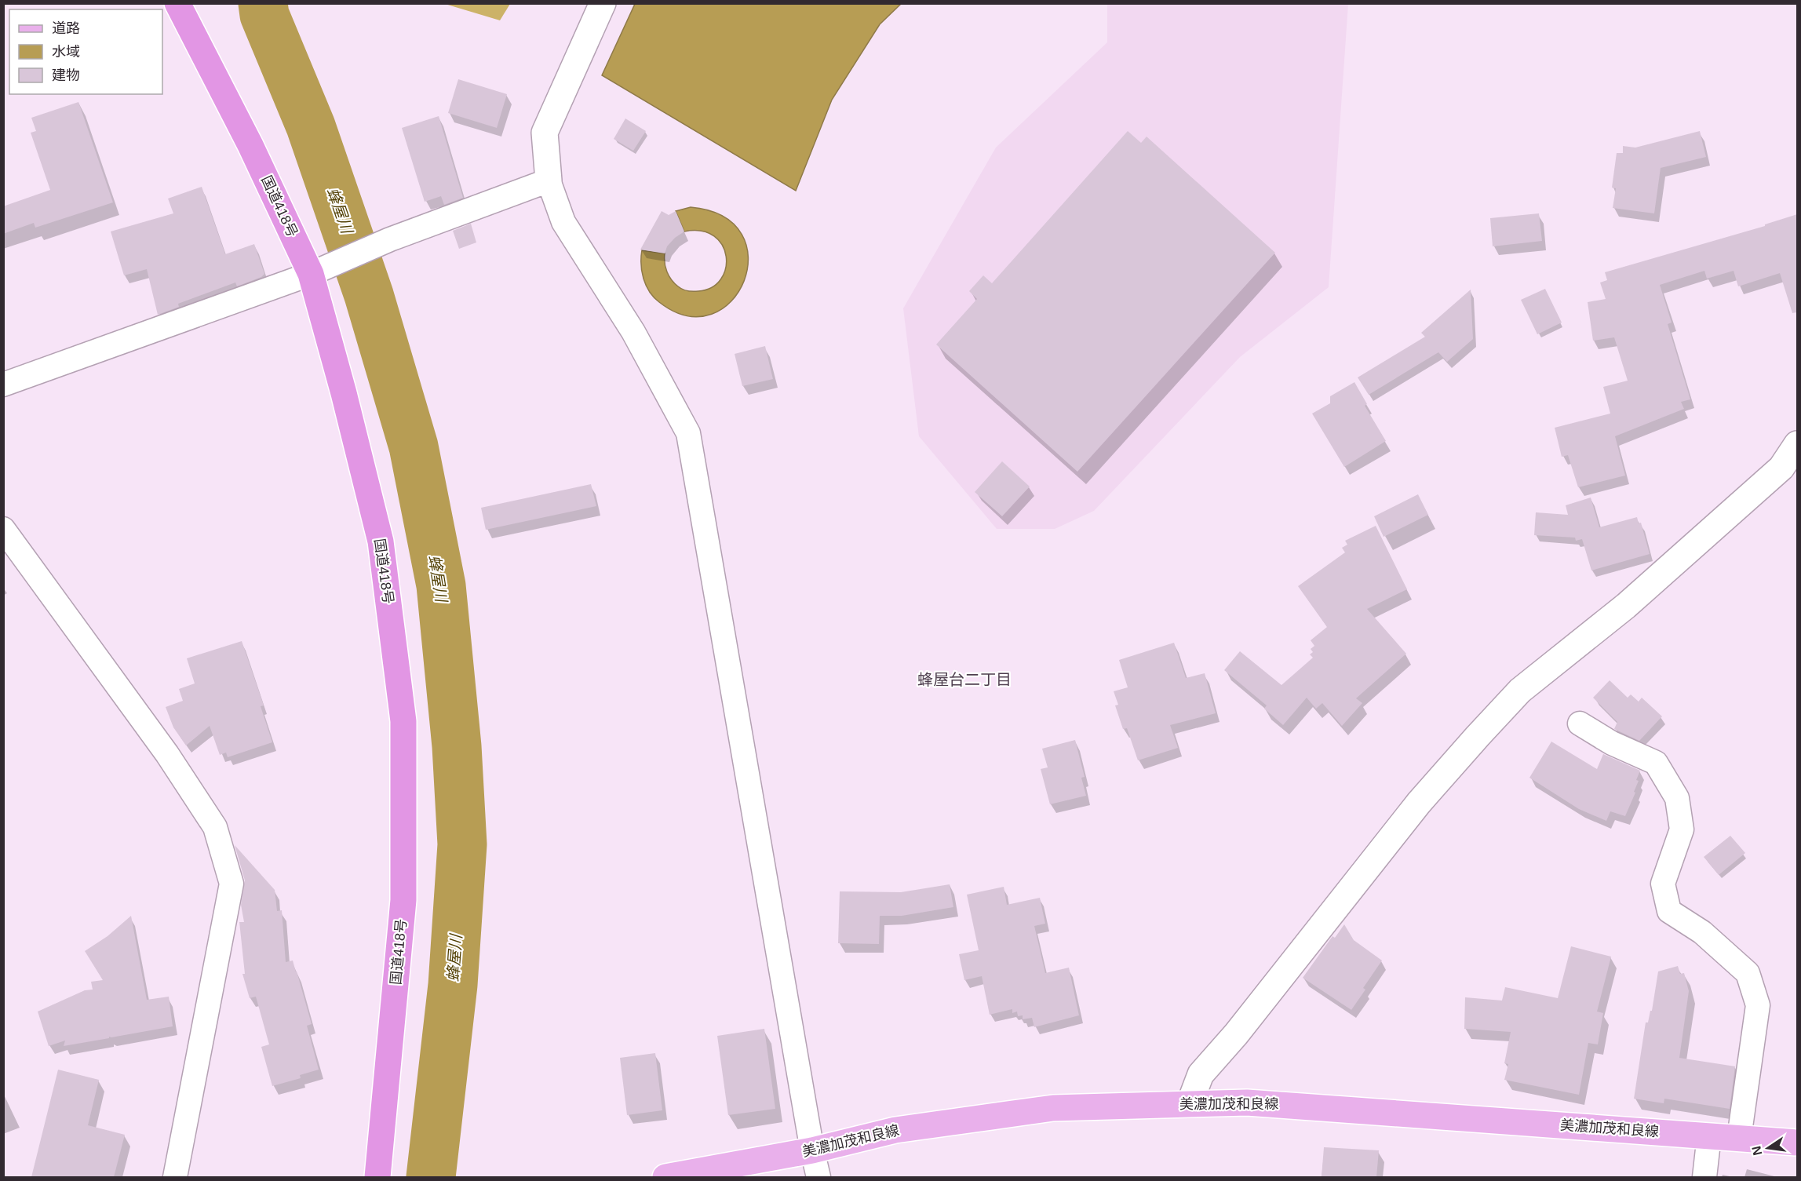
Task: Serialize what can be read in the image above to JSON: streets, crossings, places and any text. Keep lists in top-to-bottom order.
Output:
{
  "streets": {
    "highway": ["国道418号"],
    "main road": ["美濃加茂和良線"]
  },
  "districts": ["蜂屋台二丁目"],
  "water": ["蜂屋川"],
  "legend": ["道路", "水域", "建物"],
  "north": "left"
}
